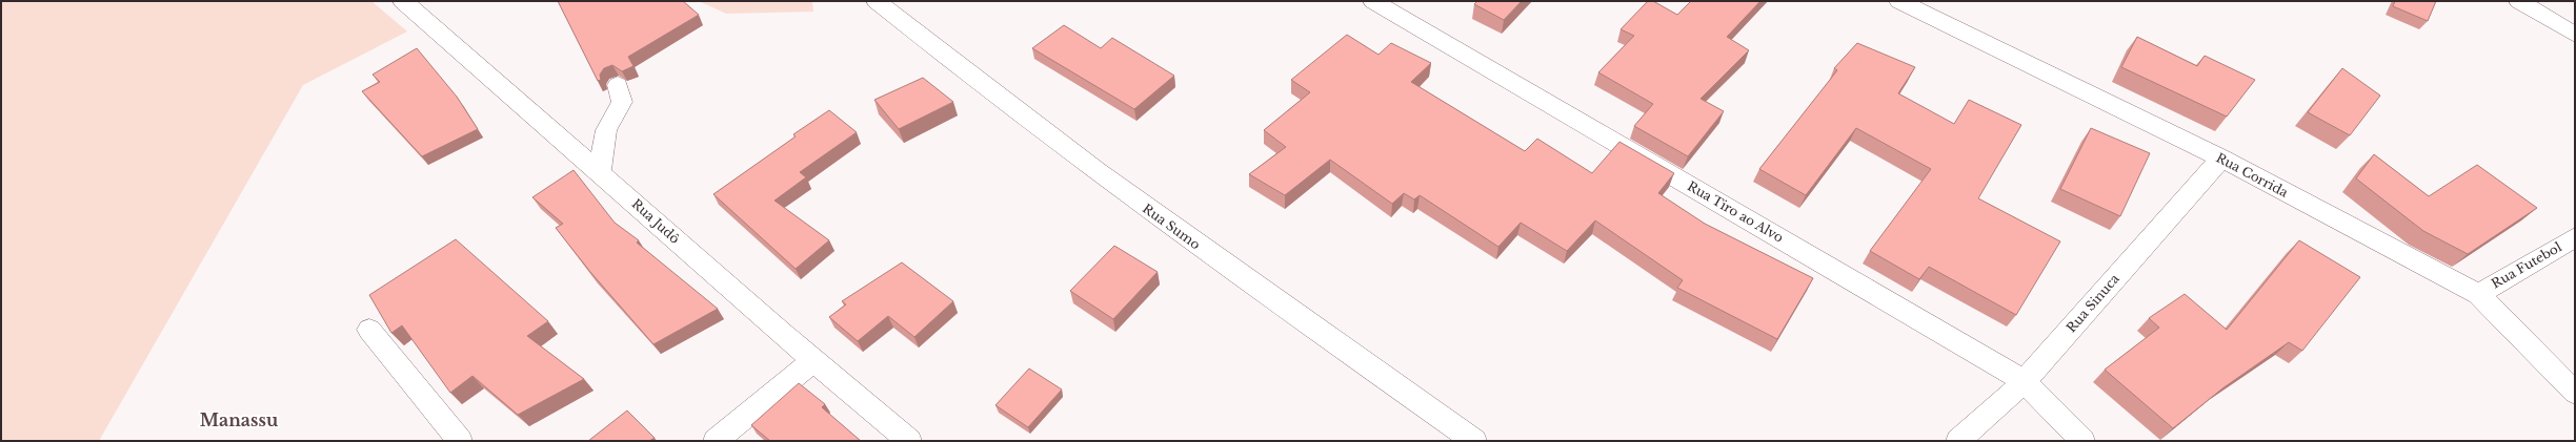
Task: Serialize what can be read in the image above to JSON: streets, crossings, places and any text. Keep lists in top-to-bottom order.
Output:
{
  "streets": {
    "street": [
      "Rua Corrida",
      "Rua Tiro ao Alvo",
      "Rua Judô",
      "Rua Sumo",
      "Rua Futebol",
      "Rua Sinuca"
    ]
  },
  "crossings": [
    ["Rua Corrida", "Rua Futebol"],
    ["Rua Corrida", "Rua Sinuca"],
    ["Rua Tiro ao Alvo", "Rua Sinuca"]
  ],
  "districts": ["Manassu"]
}
